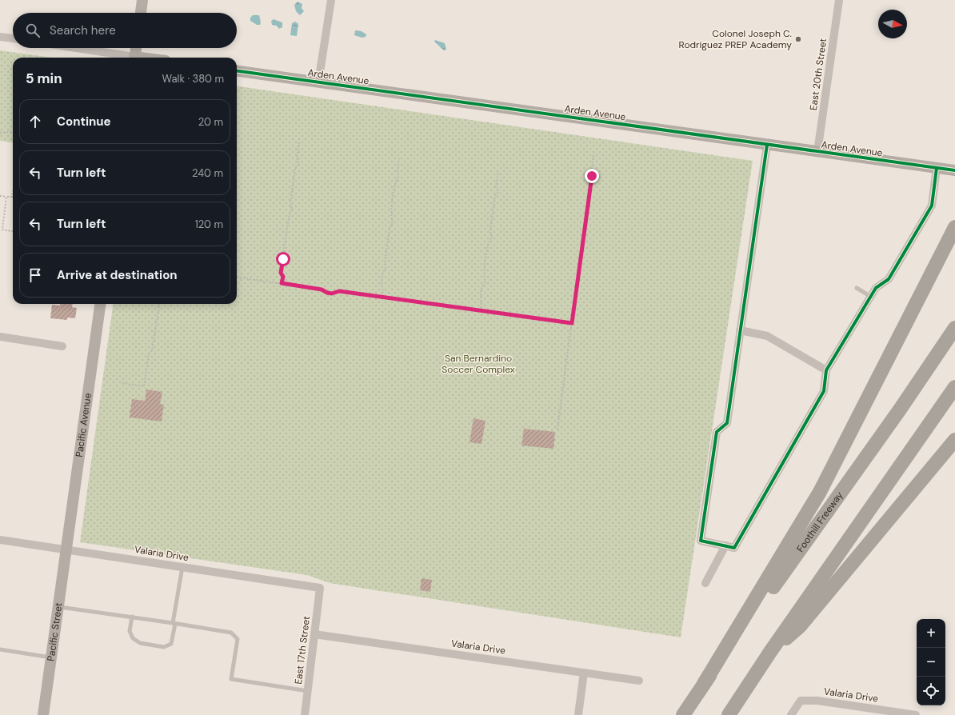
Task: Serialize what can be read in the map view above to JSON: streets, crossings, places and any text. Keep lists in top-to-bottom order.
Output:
{
  "streets": {
    "highway": ["Foothill Freeway"],
    "street": [
      "East 20th Street",
      "Arden Avenue",
      "Pacific Avenue",
      "Valaria Drive",
      "Pacific Street",
      "East 17th Street"
    ]
  },
  "crossings": [
    ["East 20th Street", "Arden Avenue"],
    ["Pacific Avenue", "Valaria Drive"],
    ["Pacific Avenue", "Pacific Street"],
    ["Valaria Drive", "Pacific Street"],
    ["Valaria Drive", "East 17th Street"]
  ],
  "parks": ["San Bernardino Soccer Complex"],
  "places": ["Colonel Joseph C. Rodriguez PREP Academy"],
  "north": "right",
  "page": {
    "search": "Search here",
    "heading": ["5 min", "Walk · 380 m"],
    "list": [
      ["Continue", "20 m"],
      ["Turn left", "240 m"],
      ["Turn left", "120 m"],
      "Arrive at destination"
    ],
    "map_buttons": ["+", "−"]
  }
}
